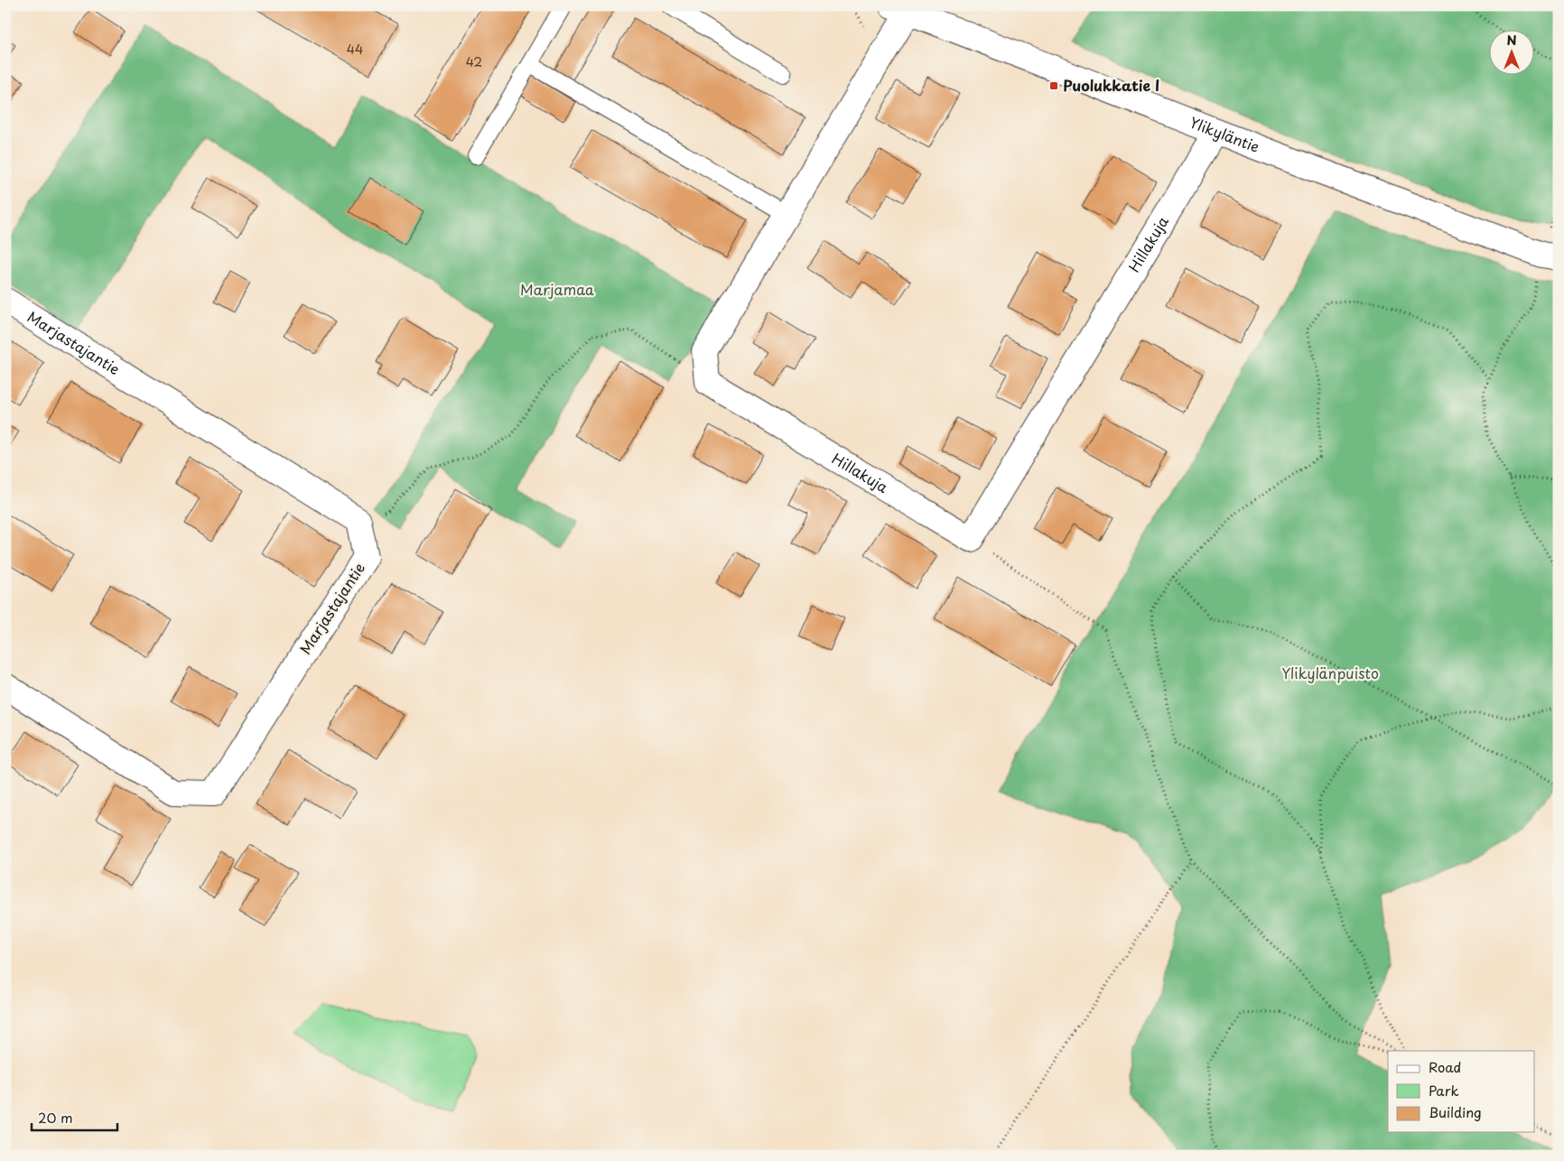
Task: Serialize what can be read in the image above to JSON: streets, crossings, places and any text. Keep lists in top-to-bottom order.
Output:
{
  "streets": {
    "street": ["Ylikyläntie", "Hillakuja", "Marjastajantie"]
  },
  "crossings": [
    ["Ylikyläntie", "Hillakuja"]
  ],
  "parks": ["Marjamaa", "Ylikylänpuisto"],
  "places": {
    "transit": ["Puolukkatie I"]
  },
  "house_numbers": ["44", "42"],
  "legend": ["Road", "Park", "Building"],
  "scale_bar": "20 m",
  "north": "top"
}
